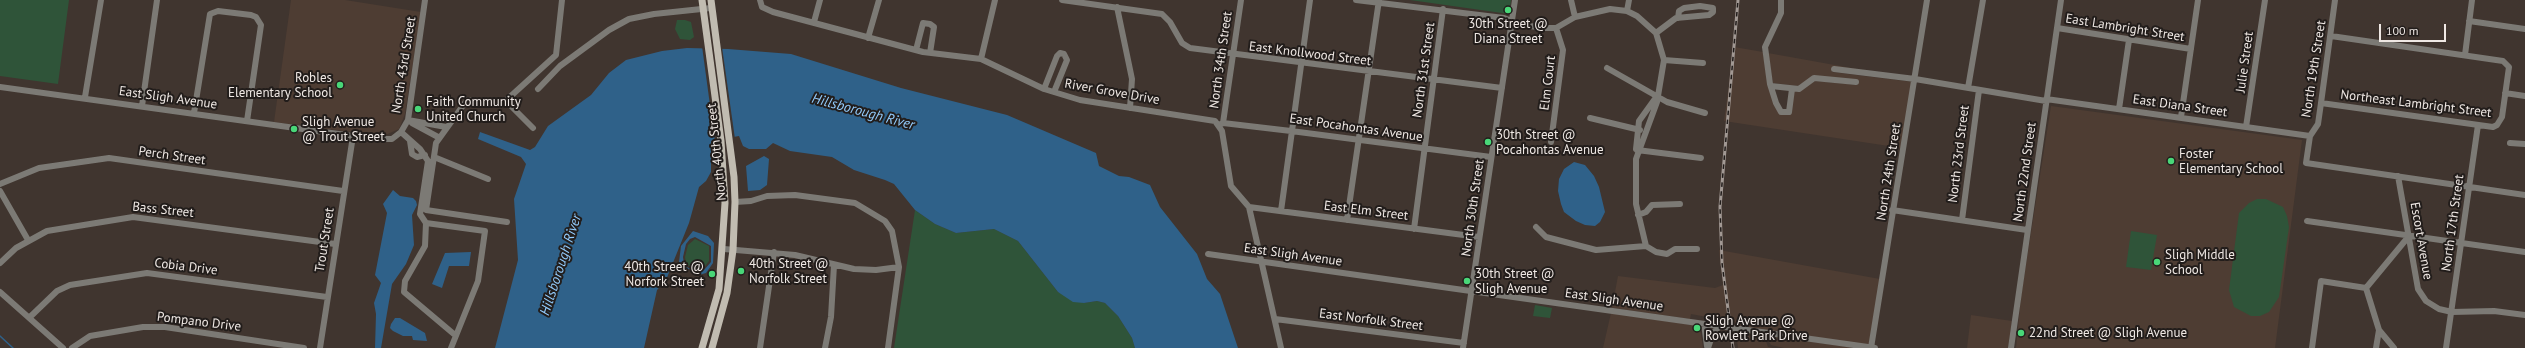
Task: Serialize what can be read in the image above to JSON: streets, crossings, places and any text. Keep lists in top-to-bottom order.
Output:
{
  "streets": {
    "main road": ["North 40th Street"],
    "street": [
      "East Lambright Street",
      "East Knollwood Street",
      "North 34th Street",
      "Julie Street",
      "North 43rd Street",
      "North 19th Street",
      "North 31st Street",
      "Elm Court",
      "River Grove Drive",
      "East Sligh Avenue",
      "Northeast Lambright Street",
      "East Diana Street",
      "East Pocahontas Avenue",
      "North 23rd Street",
      "Perch Street",
      "North 24th Street",
      "North 22nd Street",
      "North 30th Street",
      "Bass Street",
      "East Elm Street",
      "North 17th Street",
      "Trout Street",
      "Escort Avenue",
      "Cobia Drive",
      "East Norfolk Street",
      "Pompano Drive"
    ]
  },
  "crossings": [
    ["East Lambright Street", "North 22nd Street"],
    ["East Knollwood Street", "North 34th Street"],
    ["East Knollwood Street", "North 31st Street"],
    ["East Knollwood Street", "North 30th Street"],
    ["North 34th Street", "River Grove Drive"],
    ["North 34th Street", "East Pocahontas Avenue"],
    ["Julie Street", "East Diana Street"],
    ["North 43rd Street", "East Sligh Avenue"],
    ["North 19th Street", "Northeast Lambright Street"],
    ["North 19th Street", "East Diana Street"],
    ["North 19th Street", "Escort Avenue"],
    ["North 31st Street", "East Pocahontas Avenue"],
    ["North 31st Street", "East Elm Street"],
    ["River Grove Drive", "East Pocahontas Avenue"],
    ["East Sligh Avenue", "North 24th Street"],
    ["East Sligh Avenue", "North 30th Street"],
    ["East Sligh Avenue", "Trout Street"],
    ["Northeast Lambright Street", "North 17th Street"],
    ["East Diana Street", "North 23rd Street"],
    ["East Diana Street", "North 24th Street"],
    ["East Diana Street", "North 22nd Street"],
    ["East Pocahontas Avenue", "North 30th Street"],
    ["Perch Street", "Trout Street"],
    ["North 30th Street", "East Elm Street"],
    ["North 30th Street", "East Norfolk Street"],
    ["Bass Street", "Trout Street"],
    ["North 17th Street", "Escort Avenue"],
    ["Trout Street", "Cobia Drive"]
  ],
  "water": ["Hillsborough River"],
  "places": [
    "30th Street @ Diana Street",
    "Robles Elementary School",
    "Faith Community United Church",
    "Sligh Avenue @ Trout Street",
    "30th Street @ Pocahontas Avenue",
    "Foster Elementary School",
    "Sligh Middle School",
    "40th Street @ Norfolk Street",
    "40th Street @ Norfork Street",
    "30th Street @ Sligh Avenue",
    "Sligh Avenue @ Rowlett Park Drive",
    "22nd Street @ Sligh Avenue"
  ],
  "scale_bar": "100 m"
}
